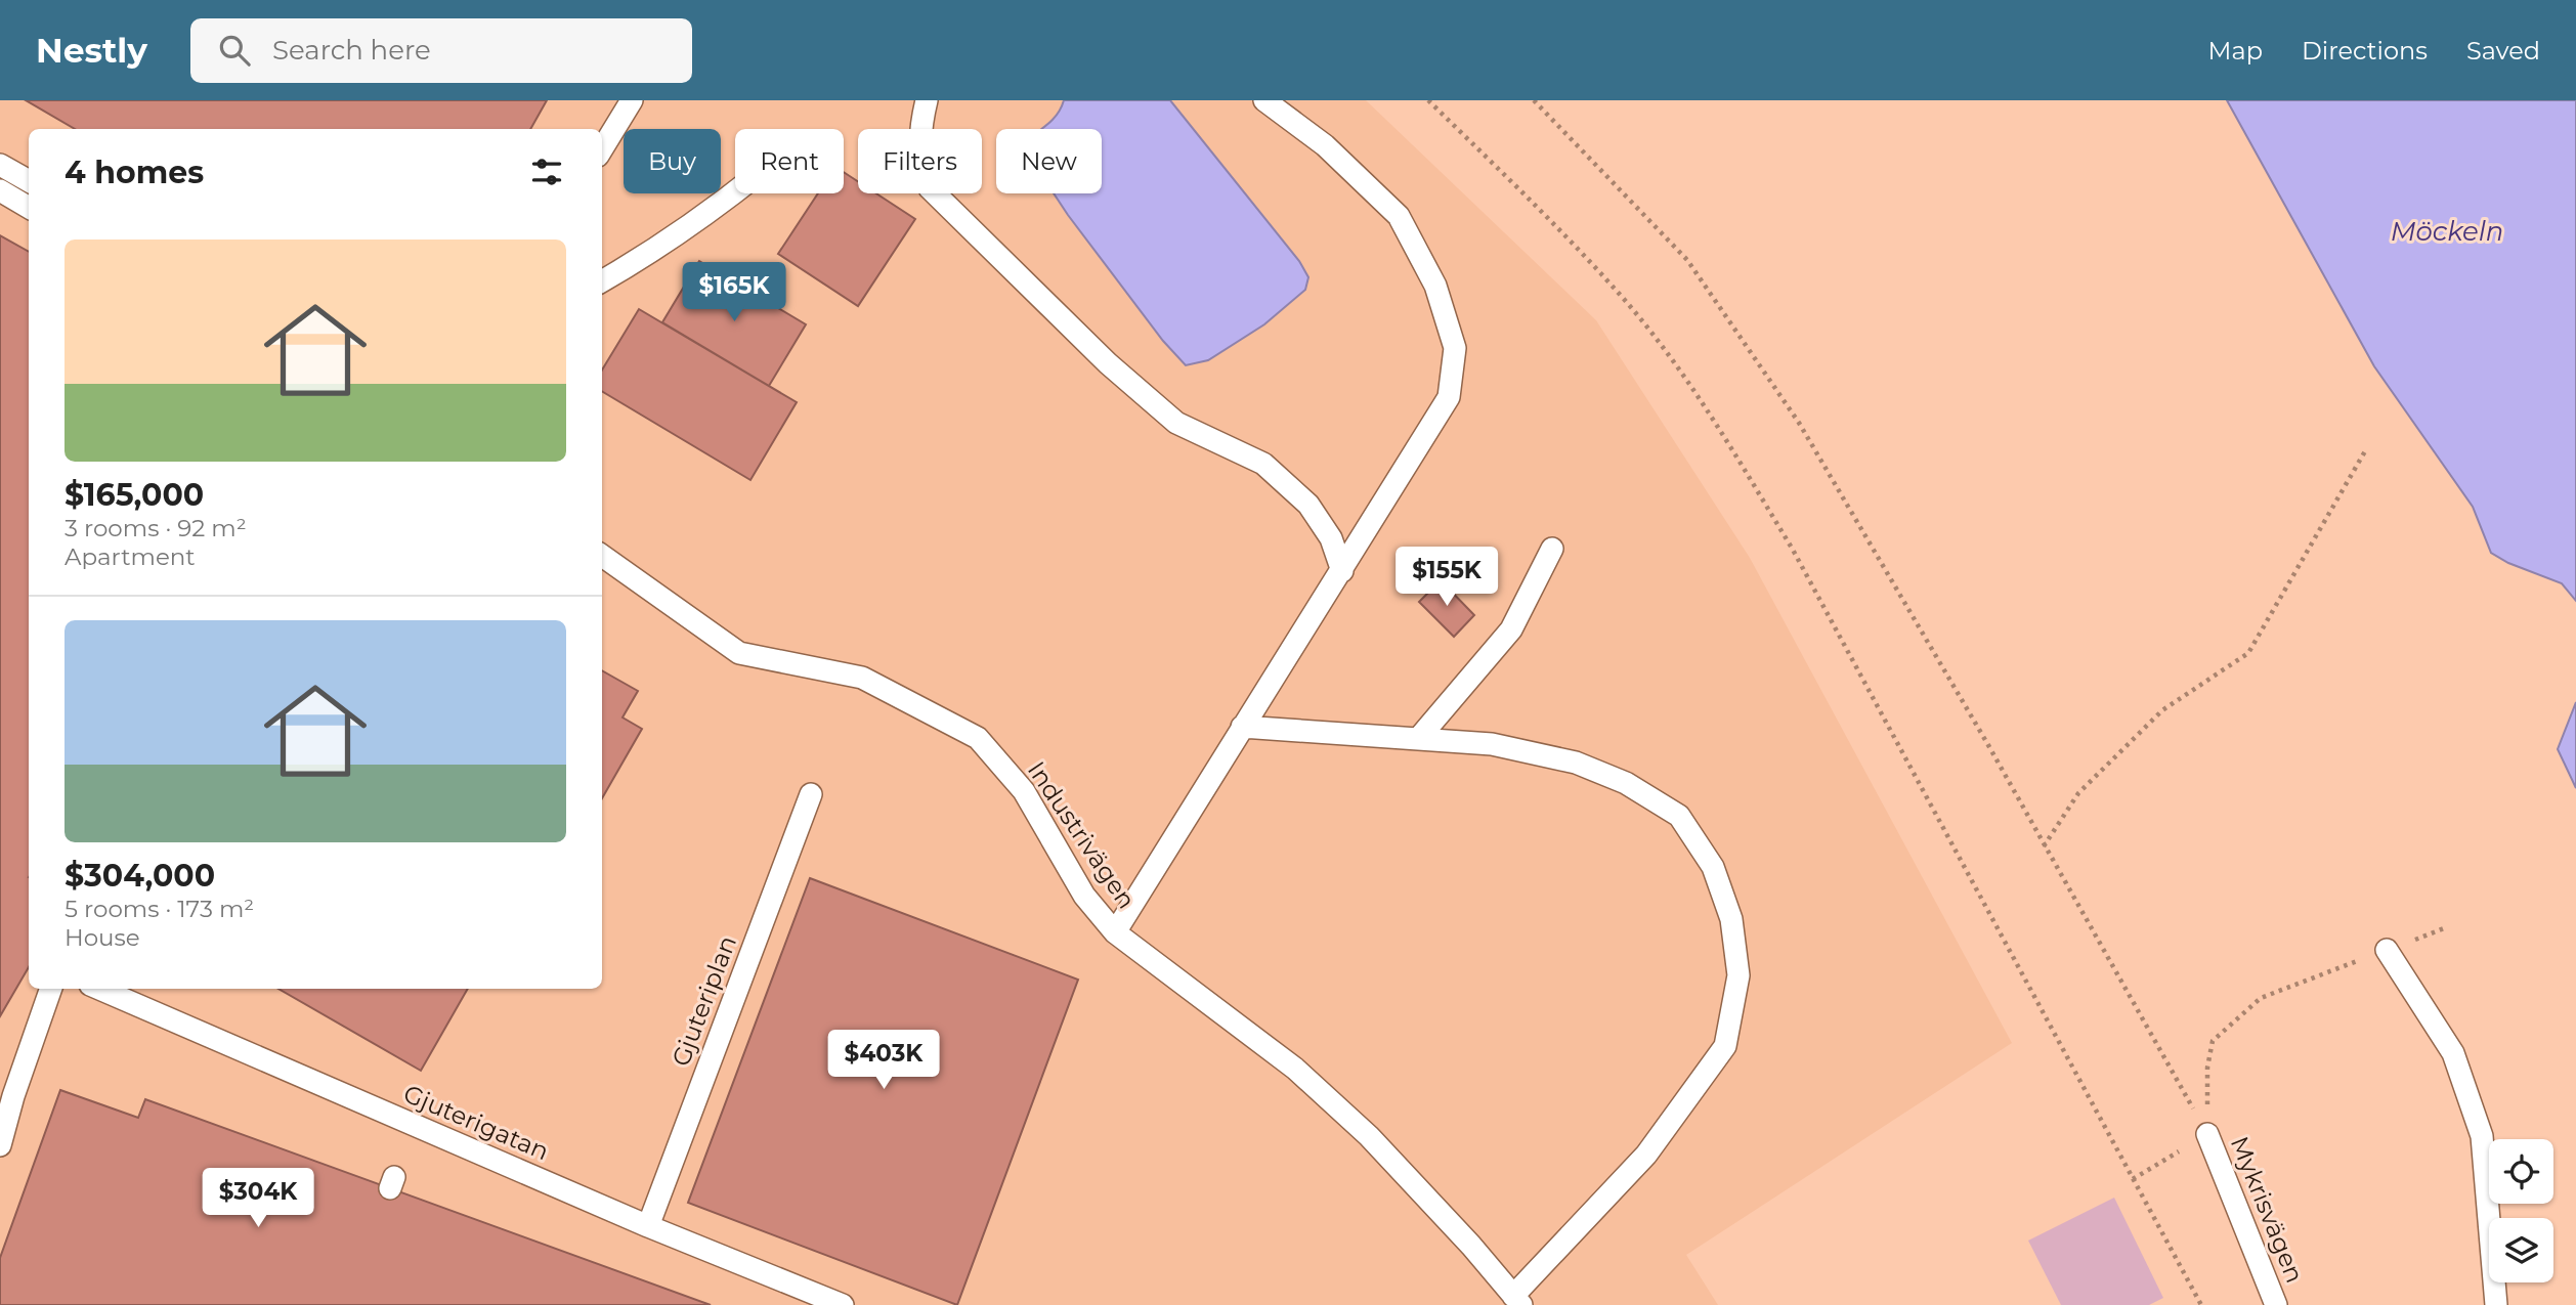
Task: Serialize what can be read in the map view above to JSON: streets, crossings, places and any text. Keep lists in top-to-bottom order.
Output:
{
  "streets": {
    "lane": [
      "Industrivägen",
      "Gjuteriplan",
      "Gjuterigatan",
      "Mykrisvägen"
    ]
  },
  "crossings": [
    ["Gjuteriplan", "Gjuterigatan"]
  ],
  "water": ["Möckeln"],
  "page": {
    "header": "Nestly",
    "search": "Search here",
    "nav": ["Map", "Directions", "Saved"],
    "chip": [
      "Buy",
      "Rent",
      "Filters",
      "New"
    ],
    "heading": "4 homes",
    "list": [
      {
        "name": "$165,000",
        "note": "3 rooms · 92 m² · Apartment"
      },
      {
        "name": "$304,000",
        "note": "5 rooms · 173 m² · House"
      }
    ],
    "price": [
      "$165K",
      "$155K",
      "$403K",
      "$304K"
    ]
  }
}
